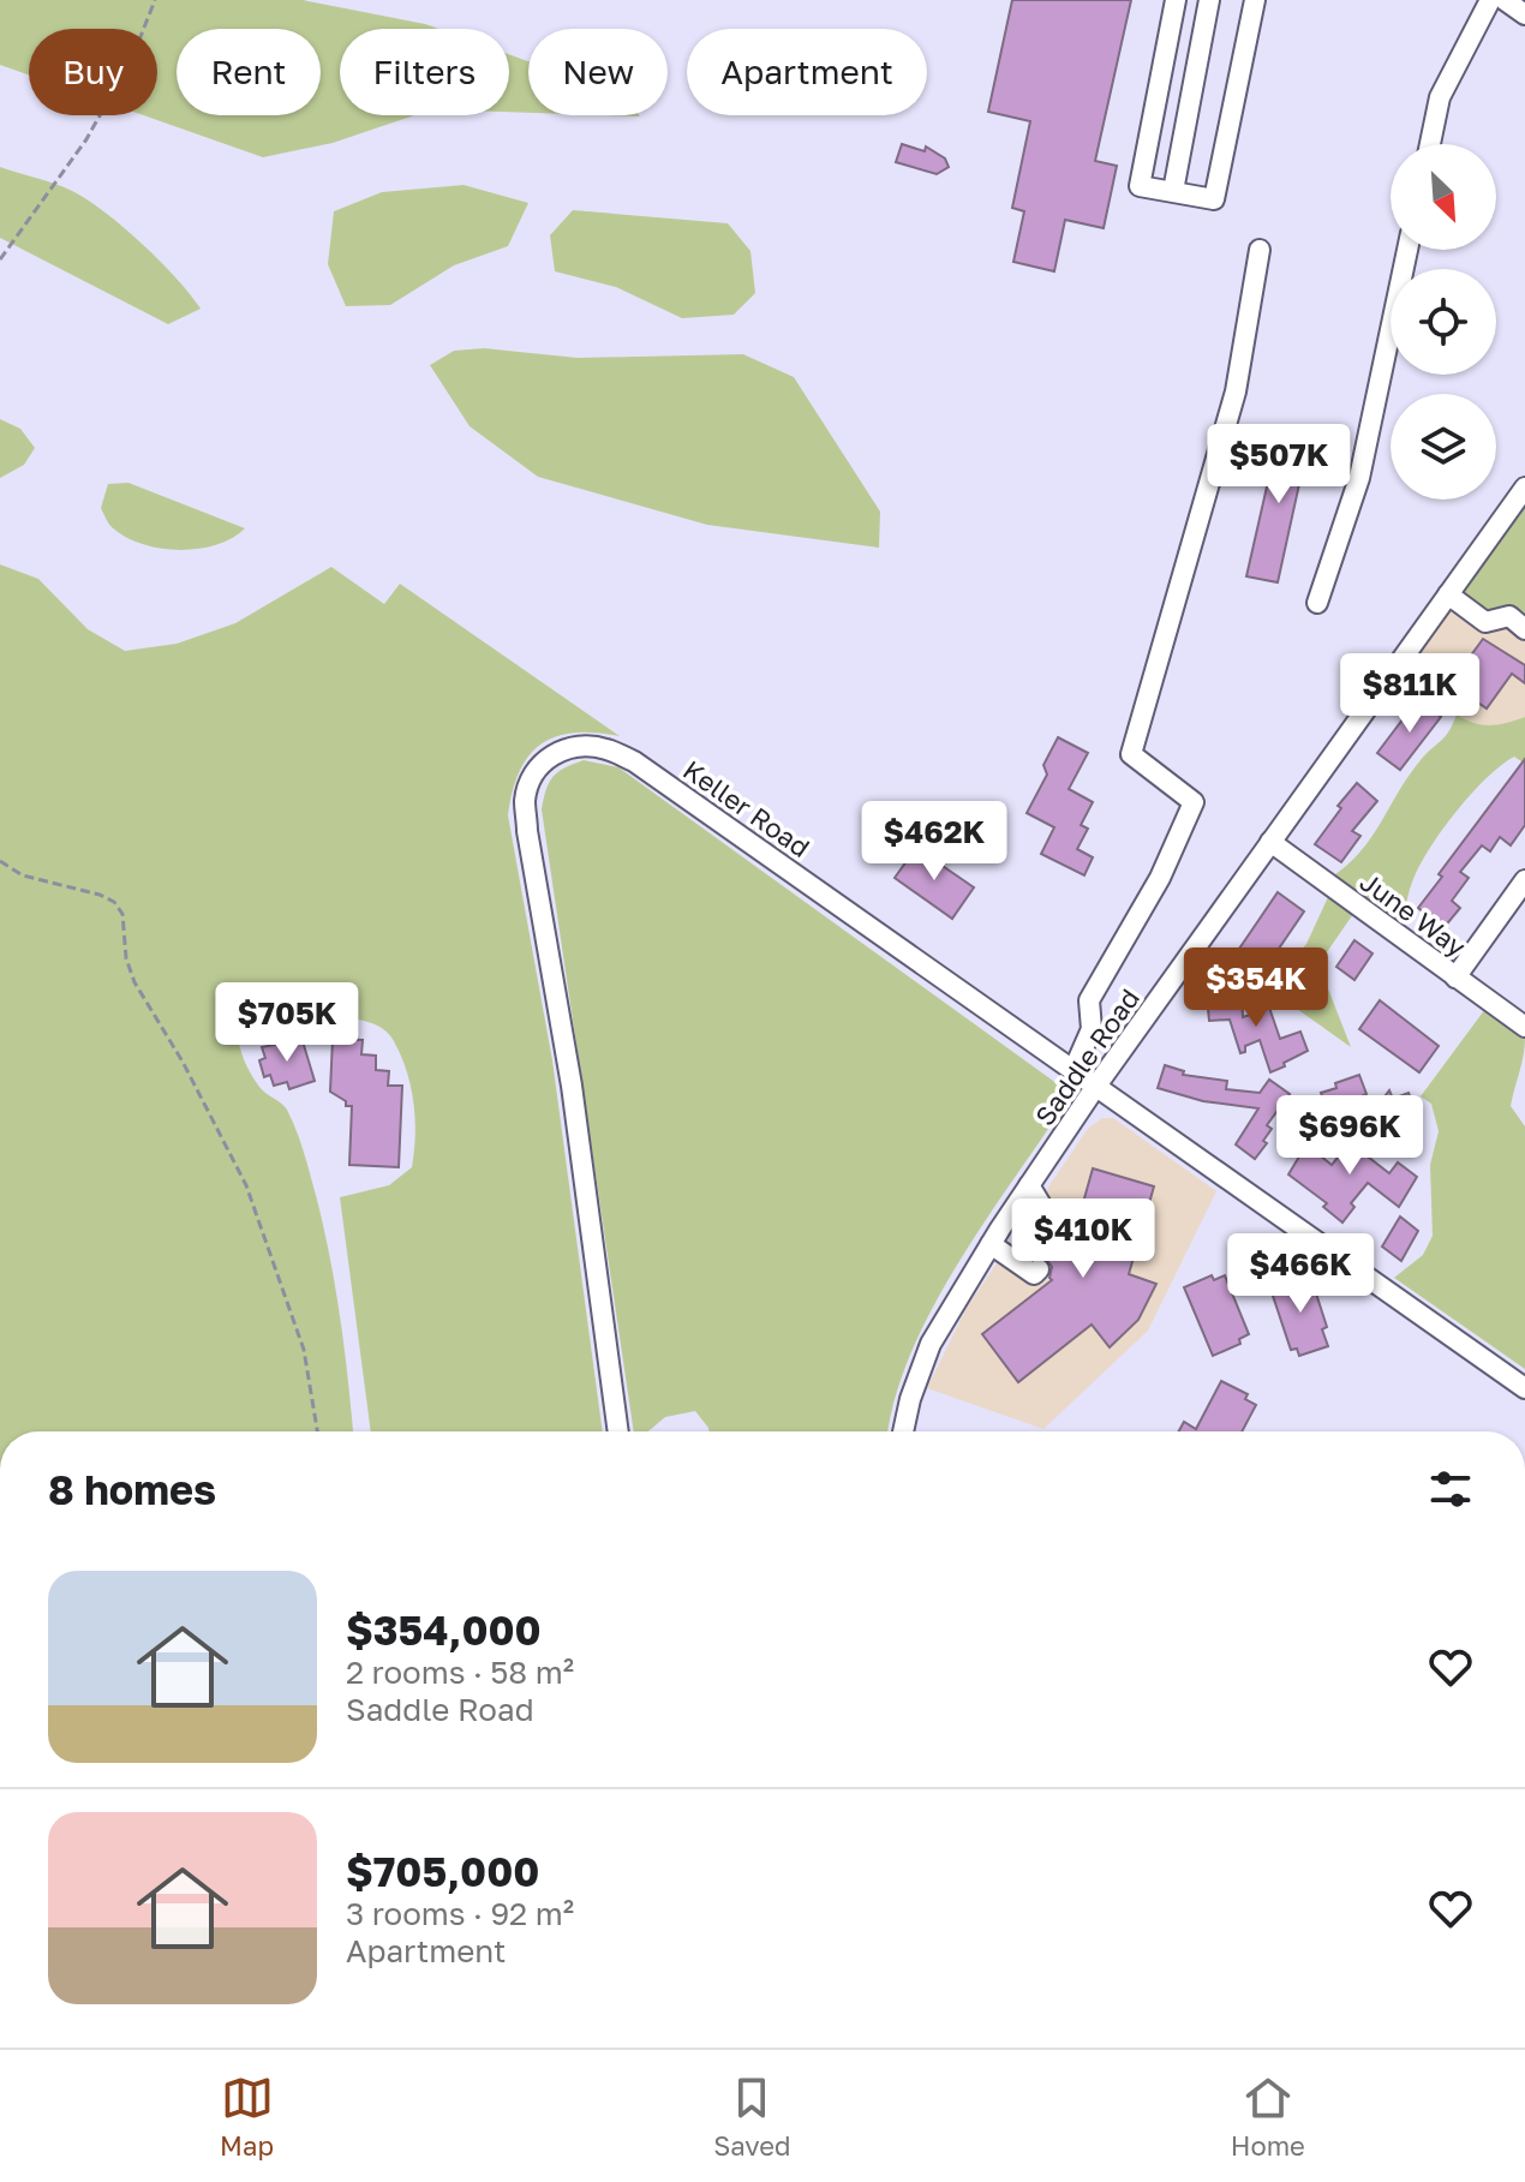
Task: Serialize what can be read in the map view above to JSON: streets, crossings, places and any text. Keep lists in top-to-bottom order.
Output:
{
  "streets": {
    "street": ["Keller Road", "June Way", "Saddle Road"]
  },
  "crossings": [
    ["Keller Road", "Saddle Road"],
    ["June Way", "Saddle Road"]
  ],
  "north": "bottom right",
  "page": {
    "chip": [
      "Buy",
      "Rent",
      "Filters",
      "New",
      "Apartment"
    ],
    "price": [
      "$507K",
      "$811K",
      "$462K",
      "$354K",
      "$705K",
      "$696K",
      "$410K",
      "$466K"
    ],
    "heading": "8 homes",
    "list": [
      {
        "name": "$354,000",
        "note": "2 rooms · 58 m² · Saddle Road"
      },
      {
        "name": "$705,000",
        "note": "3 rooms · 92 m² · Apartment"
      }
    ],
    "tabs": ["Map", "Saved", "Home"]
  }
}
